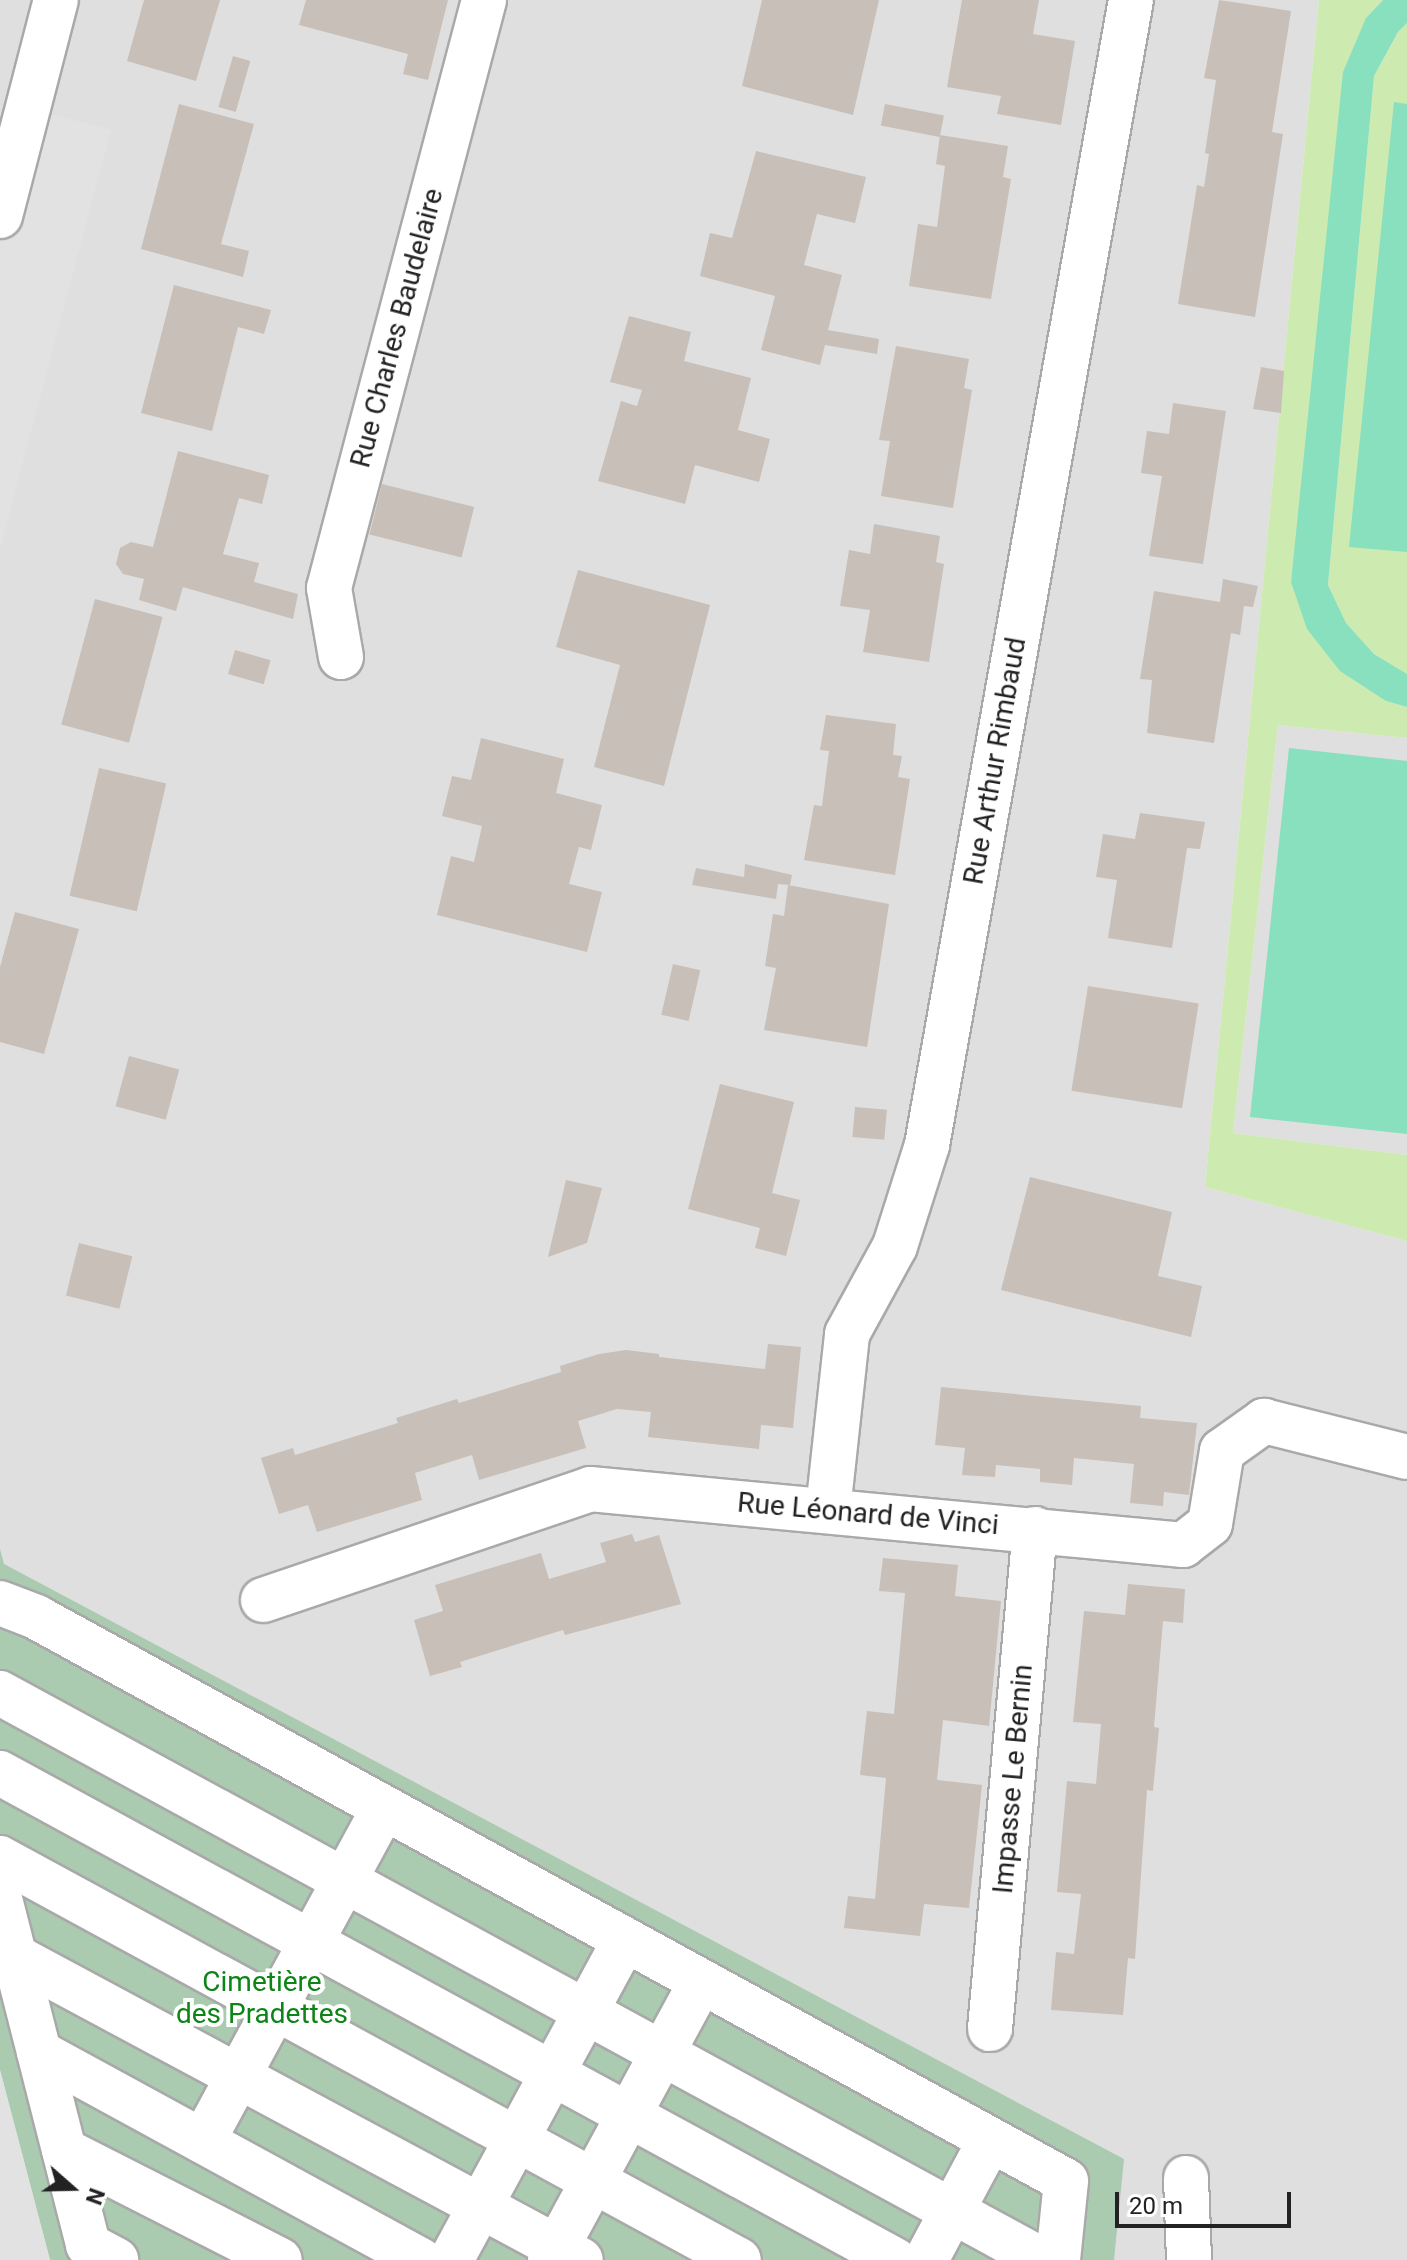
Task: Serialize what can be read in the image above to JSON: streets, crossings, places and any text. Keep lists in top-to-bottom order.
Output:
{
  "streets": {
    "street": [
      "Rue Charles Baudelaire",
      "Rue Arthur Rimbaud",
      "Rue Léonard de Vinci",
      "Impasse Le Bernin"
    ]
  },
  "crossings": [
    ["Rue Arthur Rimbaud", "Rue Léonard de Vinci"],
    ["Rue Léonard de Vinci", "Impasse Le Bernin"]
  ],
  "parks": ["Cimetière des Pradettes"],
  "scale_bar": "20 m",
  "north": "right"
}
